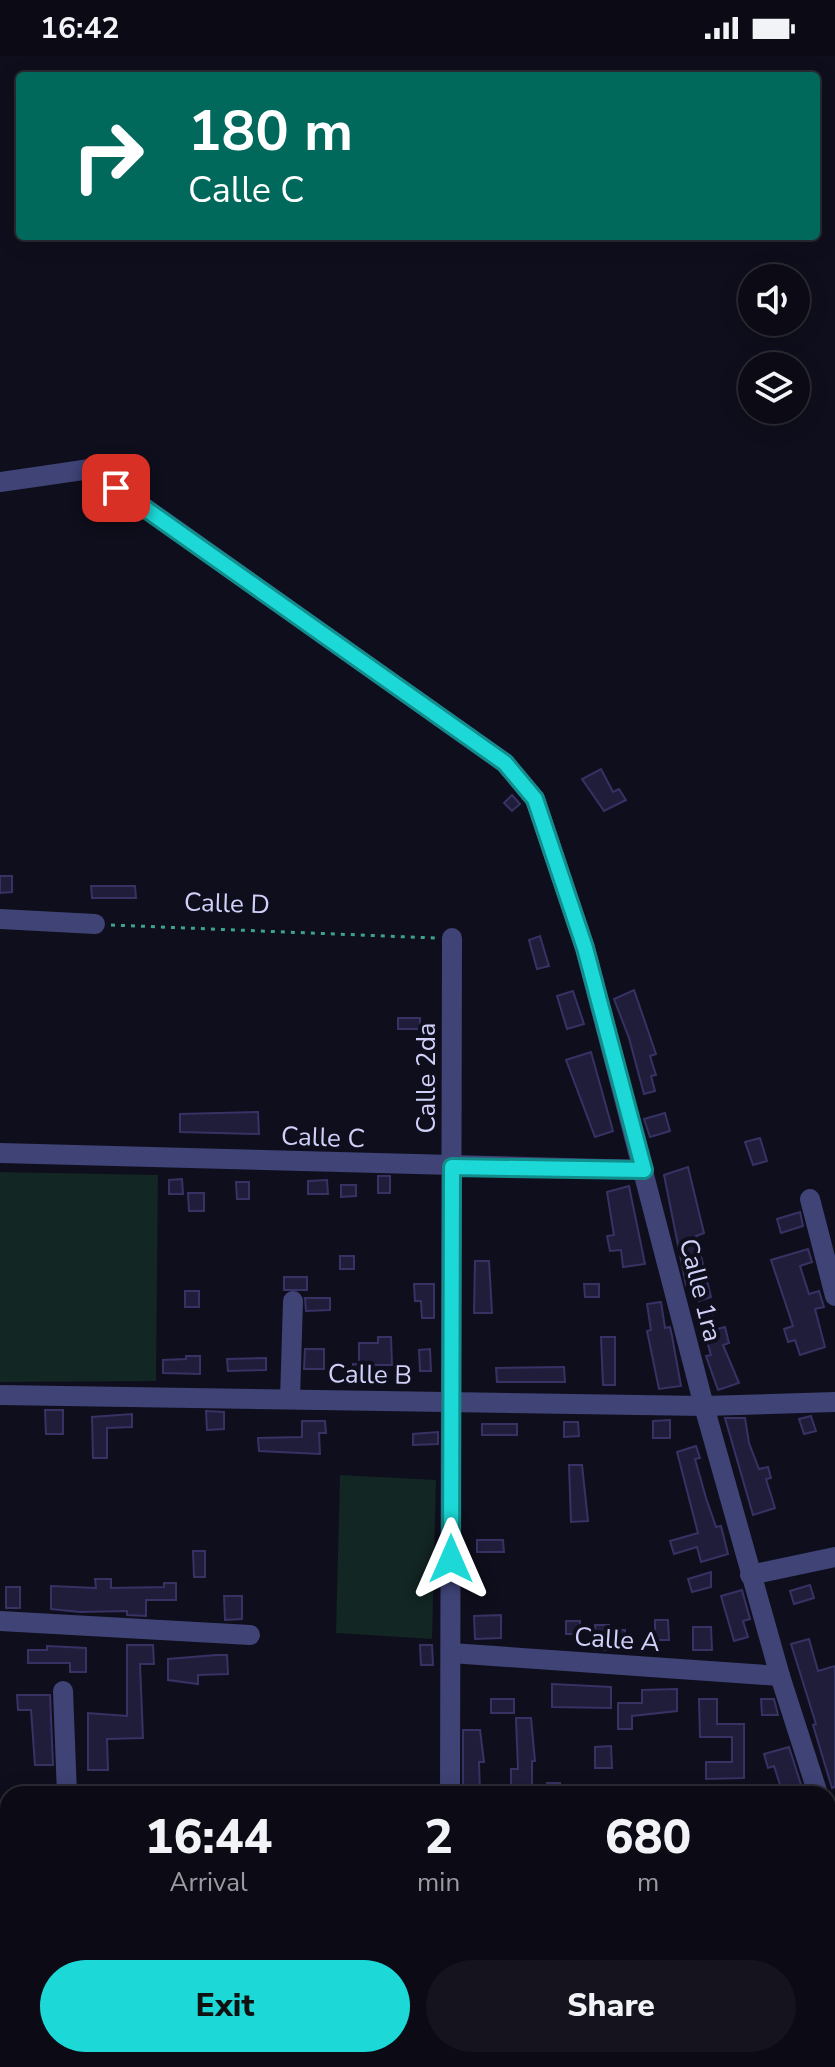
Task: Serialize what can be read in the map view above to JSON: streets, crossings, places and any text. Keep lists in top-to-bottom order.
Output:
{
  "streets": {
    "street": [
      "Calle 2da",
      "Calle C",
      "Calle 1ra",
      "Calle B",
      "Calle A"
    ],
    "path": ["Calle D"]
  },
  "crossings": [
    ["Calle D", "Calle 2da"],
    ["Calle 2da", "Calle C"],
    ["Calle 2da", "Calle B"],
    ["Calle 2da", "Calle A"],
    ["Calle C", "Calle 1ra"],
    ["Calle 1ra", "Calle B"],
    ["Calle 1ra", "Calle A"]
  ],
  "page": {
    "status": "16:42",
    "turn": ["180 m", "Calle C"],
    "eta": [
      "16:44",
      "Arrival",
      "2",
      "min",
      "680",
      "m"
    ],
    "buttons": ["Exit", "Share"]
  }
}
